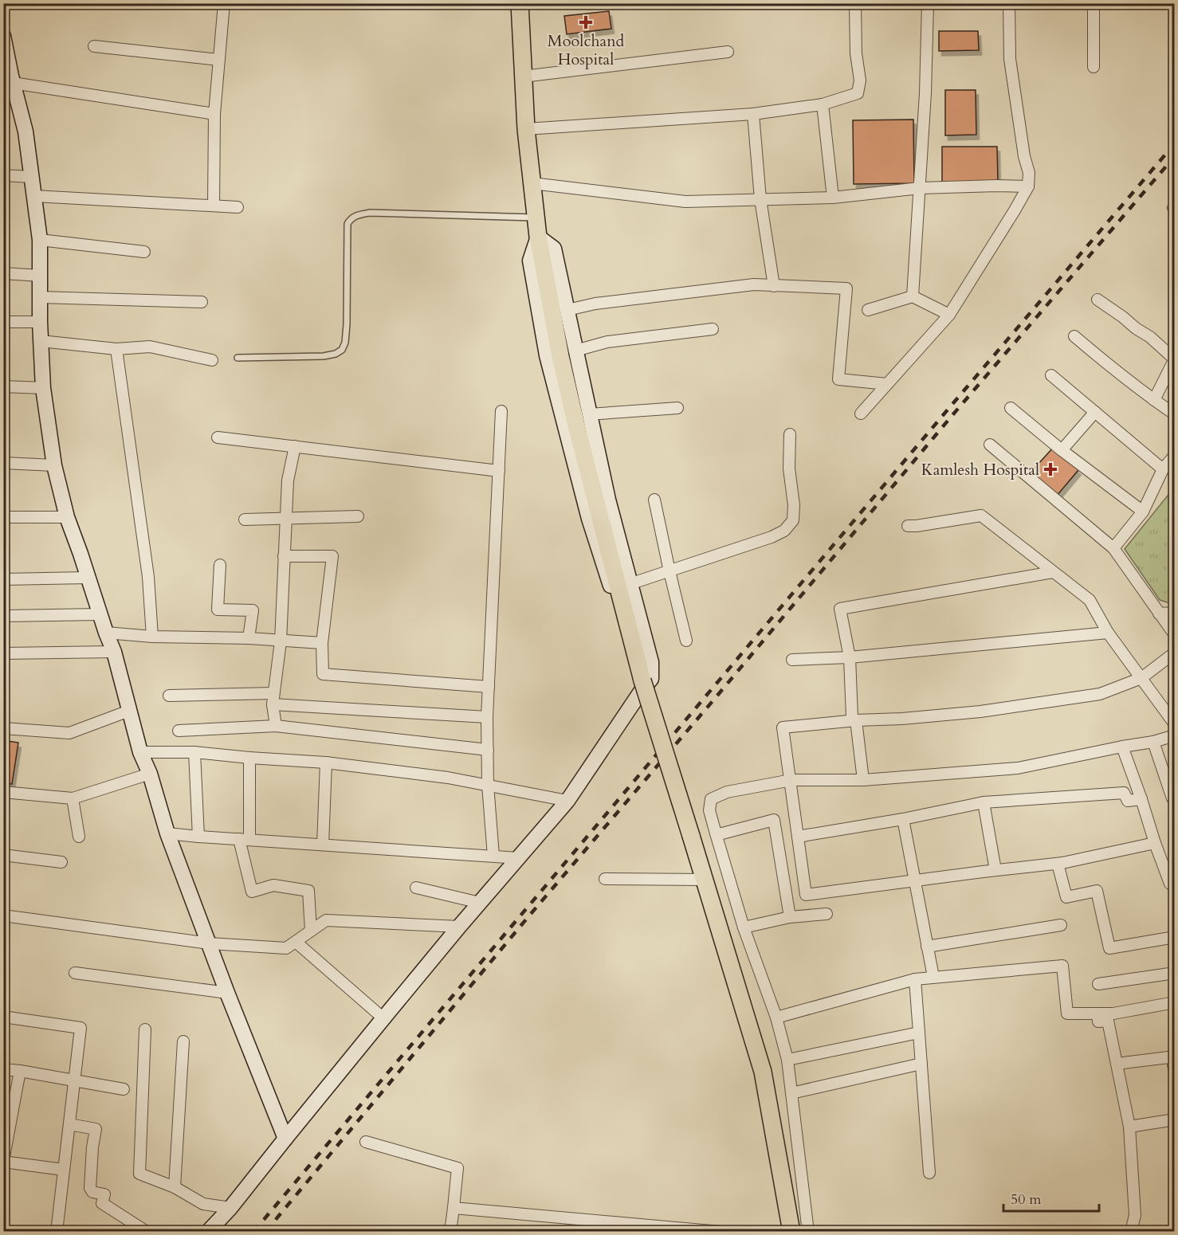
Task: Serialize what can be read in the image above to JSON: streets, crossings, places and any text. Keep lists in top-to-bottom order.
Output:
{
  "places": {
    "health": ["Moolchand Hospital", "Kamlesh Hospital"]
  },
  "scale_bar": "50 m"
}
